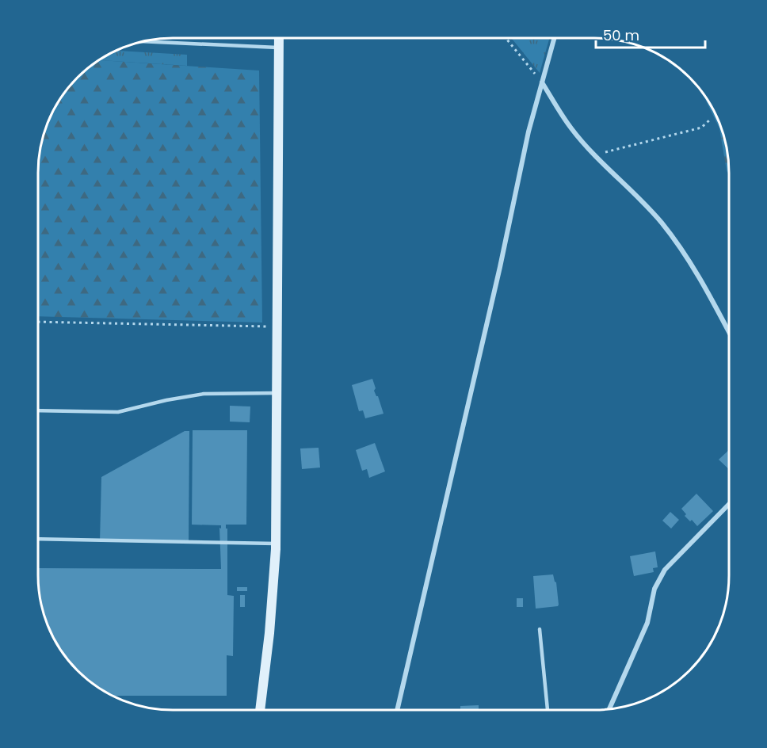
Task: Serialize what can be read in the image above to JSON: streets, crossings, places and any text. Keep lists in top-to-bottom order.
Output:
{
  "scale_bar": "50 m"
}
